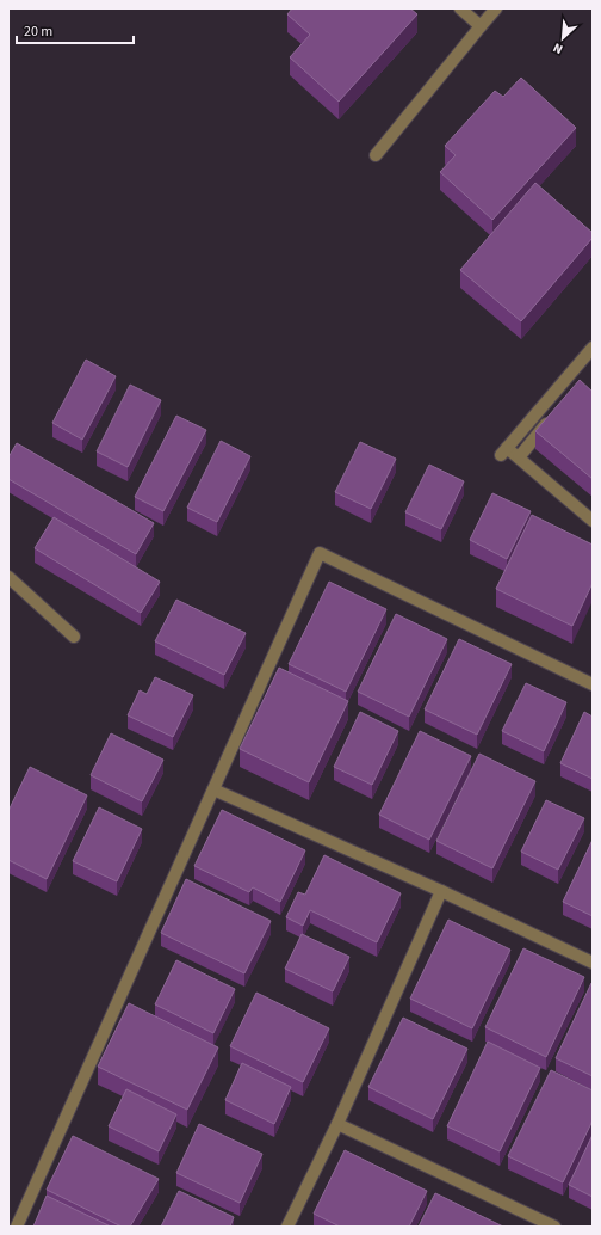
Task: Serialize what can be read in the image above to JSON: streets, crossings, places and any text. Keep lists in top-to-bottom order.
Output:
{
  "scale_bar": "20 m",
  "north": "bottom left"
}
